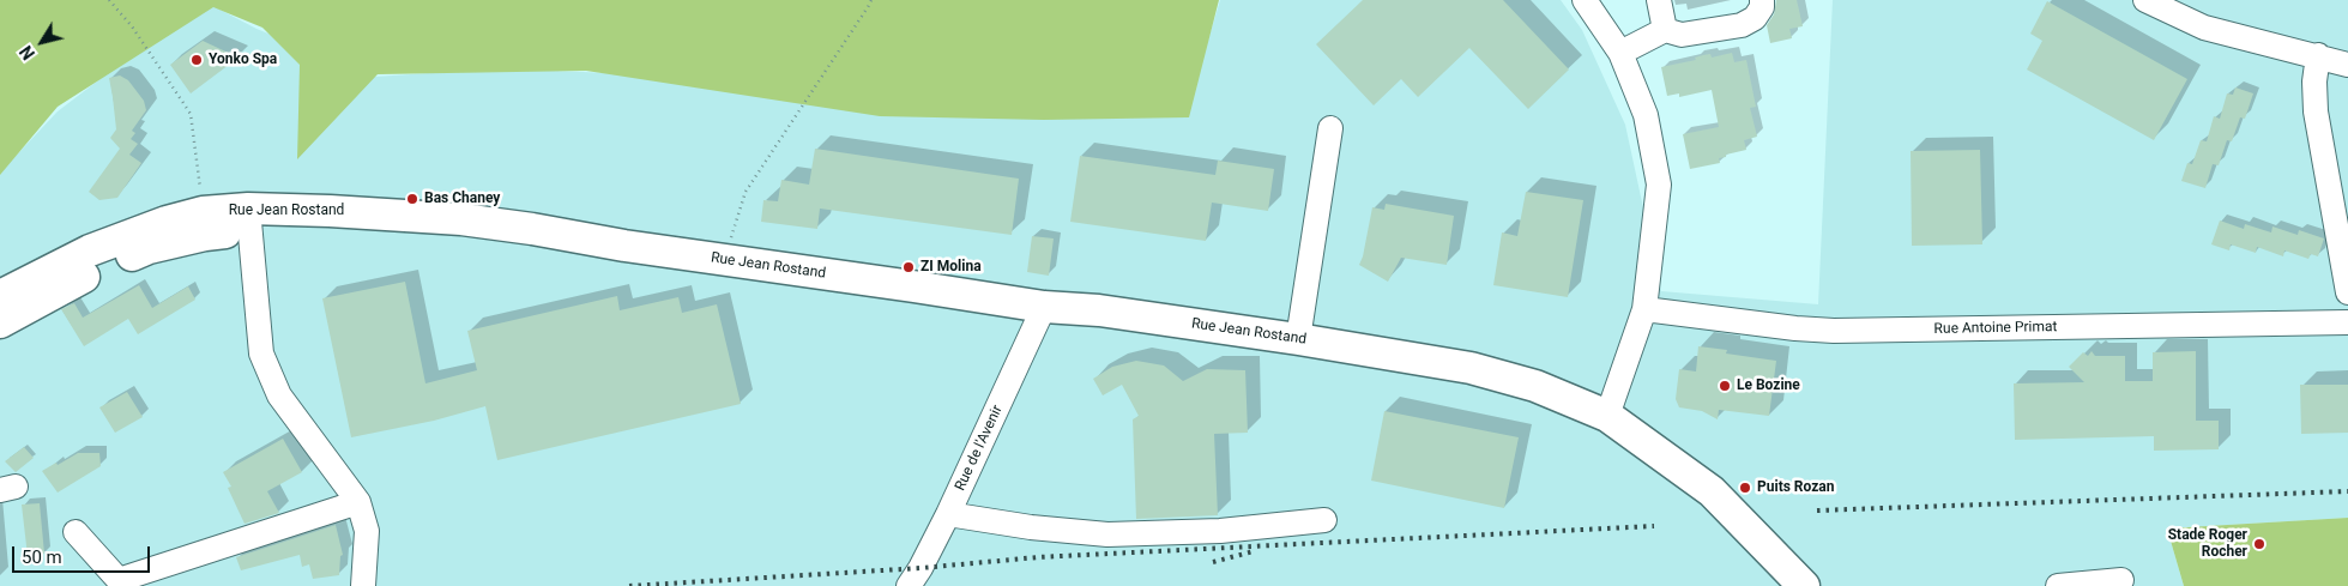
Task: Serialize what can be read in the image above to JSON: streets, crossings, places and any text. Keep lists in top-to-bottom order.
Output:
{
  "streets": {
    "main road": ["Rue Jean Rostand"],
    "street": ["Rue Antoine Primat", "Rue de l'Avenir"]
  },
  "crossings": [
    ["Rue Jean Rostand", "Rue de l'Avenir"]
  ],
  "places": [
    "Yonko Spa",
    "Bas Chaney",
    "ZI Molina",
    "Le Bozine",
    "Puits Rozan",
    "Stade Roger Rocher"
  ],
  "scale_bar": "50 m",
  "north": "bottom left"
}
